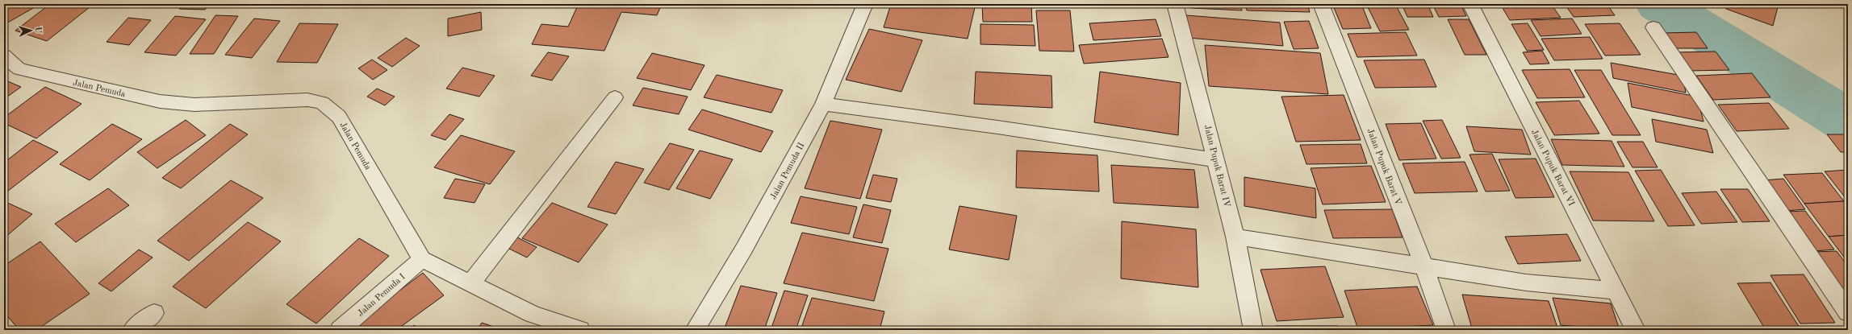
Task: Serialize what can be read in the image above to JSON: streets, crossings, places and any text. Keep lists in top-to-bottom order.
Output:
{
  "streets": {
    "street": [
      "Jalan Pemuda",
      "Jalan Pupuk Barat IV",
      "Jalan Pupuk Barat V",
      "Jalan Pupuk Barat VI",
      "Jalan Pemuda II",
      "Jalan Pemuda I"
    ]
  },
  "crossings": [
    ["Jalan Pemuda", "Jalan Pemuda I"]
  ],
  "north": "right"
}
